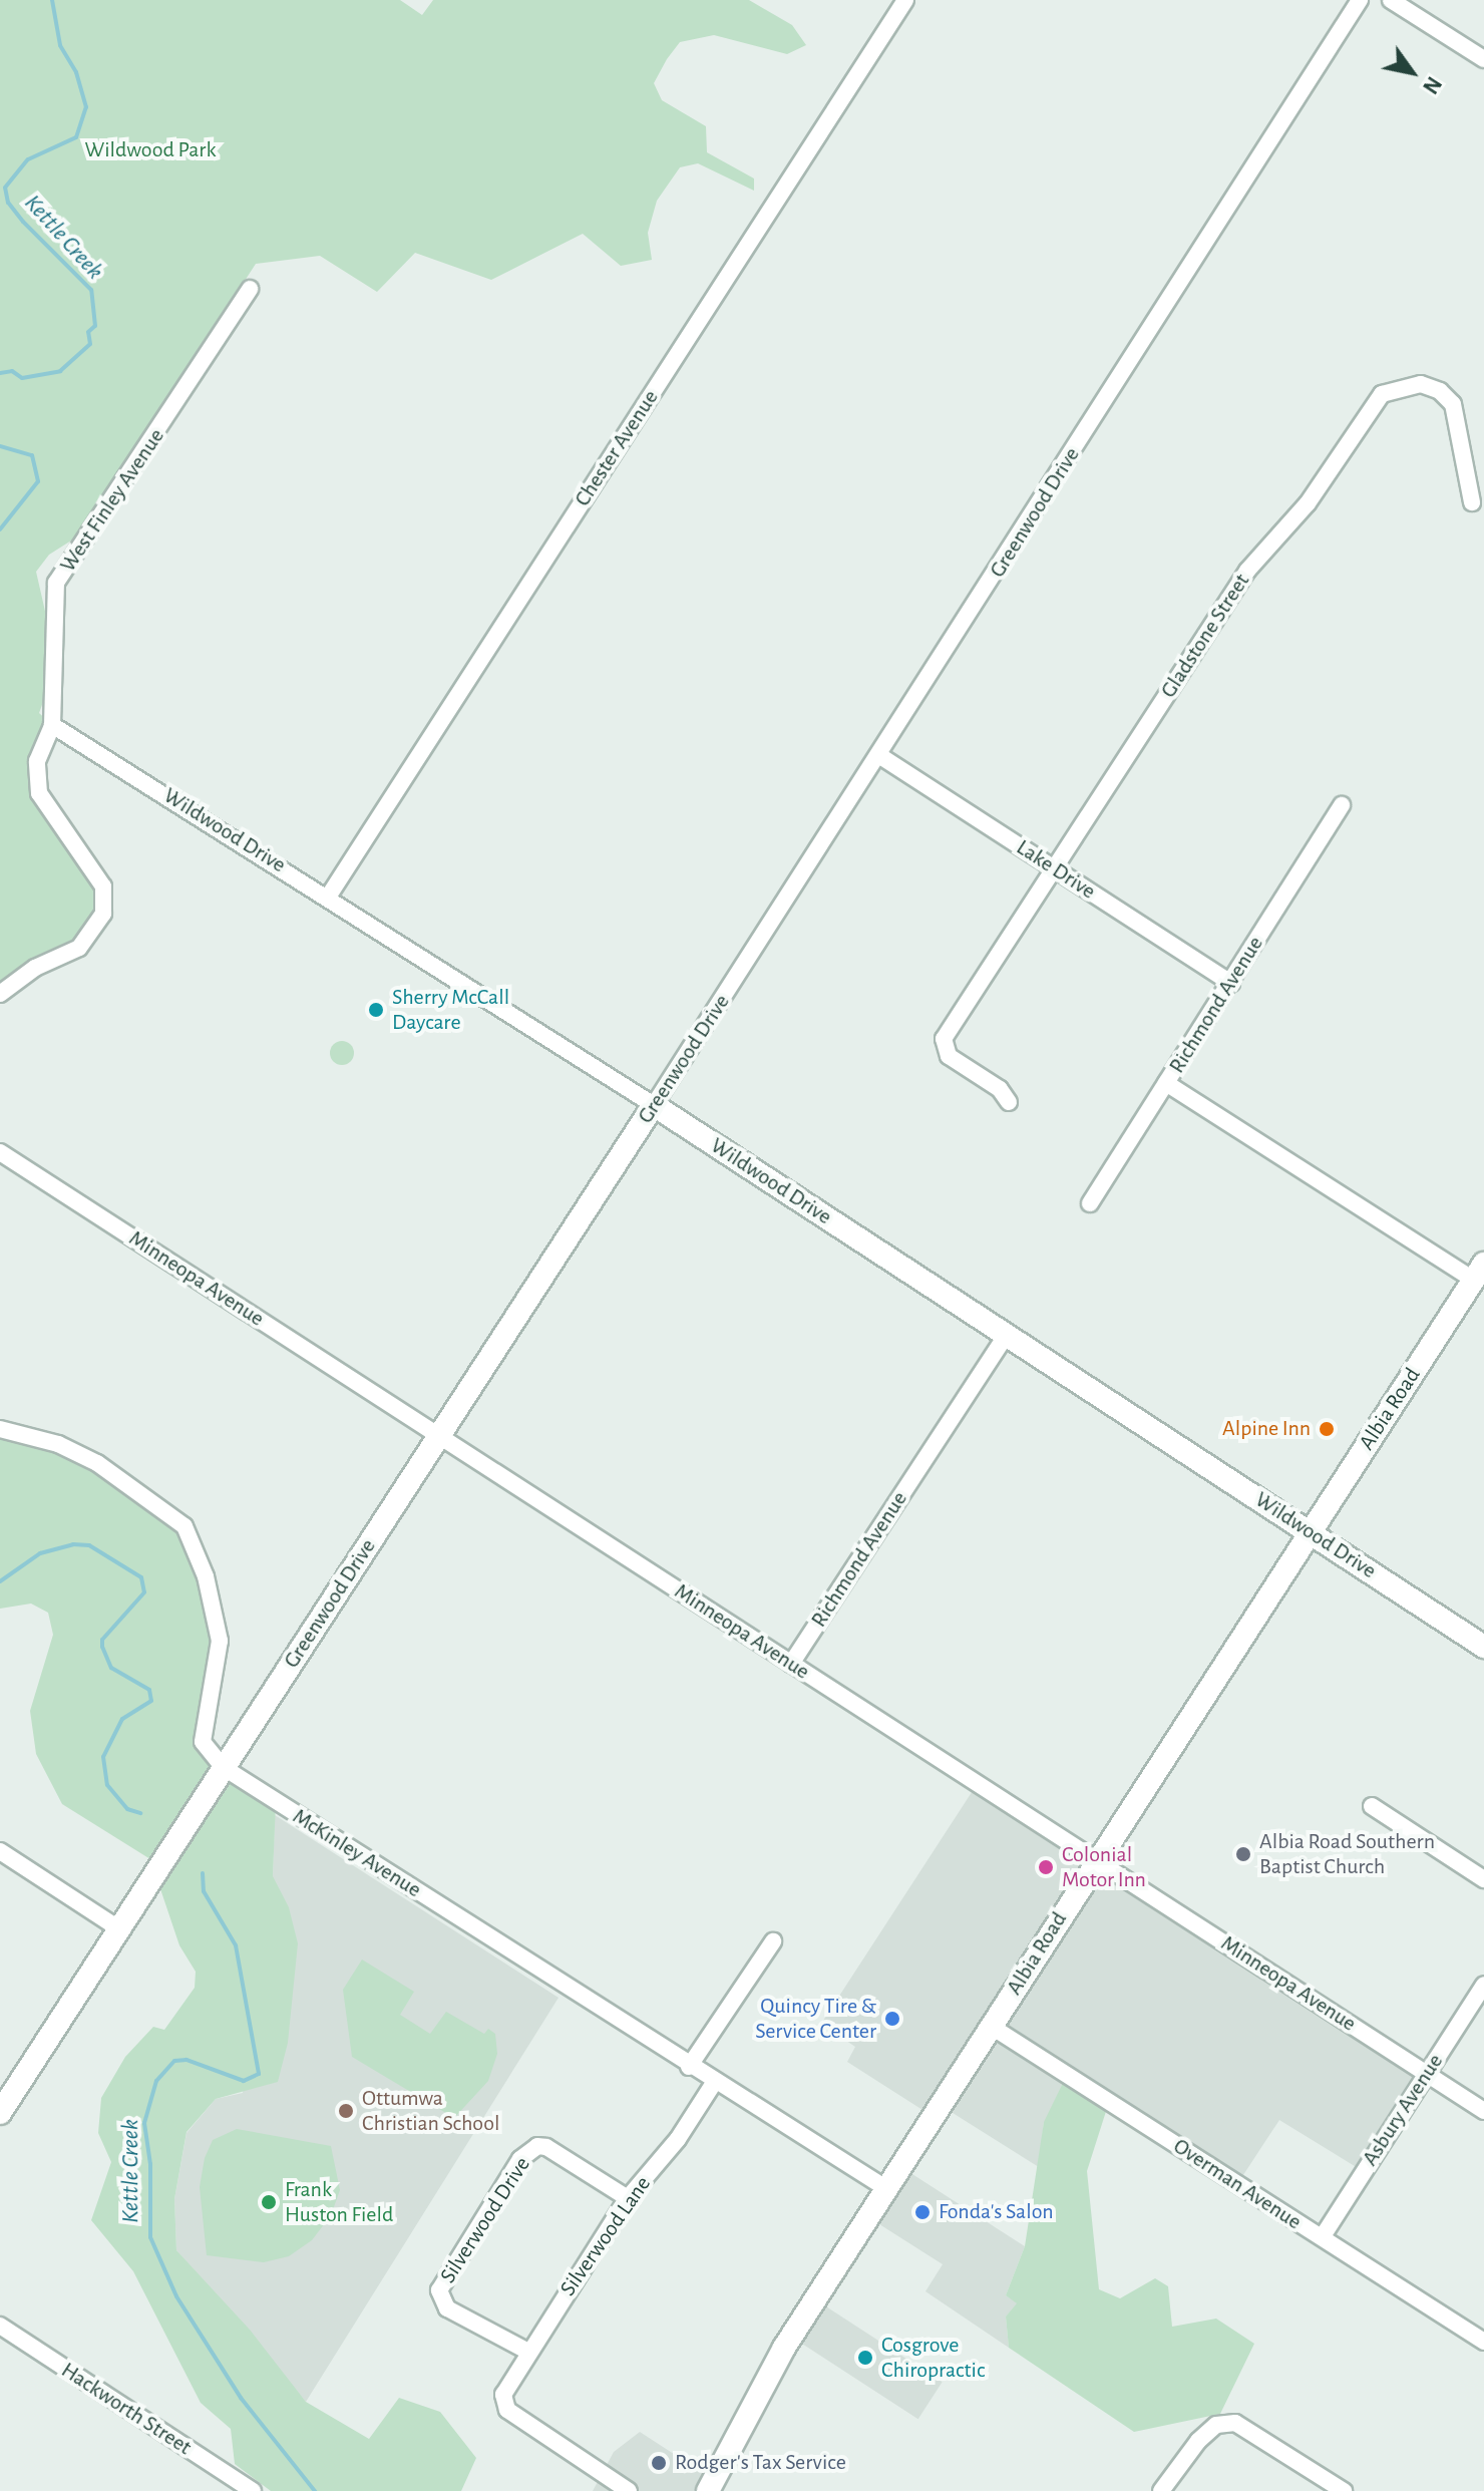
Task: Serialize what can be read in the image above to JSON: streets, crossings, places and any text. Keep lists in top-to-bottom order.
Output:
{
  "streets": {
    "street": [
      "Chester Avenue",
      "West Finley Avenue",
      "Greenwood Drive",
      "Gladstone Street",
      "Wildwood Drive",
      "Lake Drive",
      "Richmond Avenue",
      "Minneopa Avenue",
      "Albia Road",
      "McKinley Avenue",
      "Asbury Avenue",
      "Overman Avenue",
      "Silverwood Drive",
      "Silverwood Lane",
      "Hackworth Street"
    ]
  },
  "crossings": [
    ["Chester Avenue", "Wildwood Drive"],
    ["West Finley Avenue", "Wildwood Drive"],
    ["Greenwood Drive", "Wildwood Drive"],
    ["Greenwood Drive", "Lake Drive"],
    ["Greenwood Drive", "Minneopa Avenue"],
    ["Greenwood Drive", "McKinley Avenue"],
    ["Gladstone Street", "Lake Drive"],
    ["Wildwood Drive", "Richmond Avenue"],
    ["Wildwood Drive", "Albia Road"],
    ["Lake Drive", "Richmond Avenue"],
    ["Richmond Avenue", "Minneopa Avenue"],
    ["Minneopa Avenue", "Albia Road"],
    ["Minneopa Avenue", "Asbury Avenue"],
    ["Albia Road", "McKinley Avenue"],
    ["Albia Road", "Overman Avenue"],
    ["McKinley Avenue", "Silverwood Lane"],
    ["Asbury Avenue", "Overman Avenue"],
    ["Silverwood Drive", "Silverwood Lane"]
  ],
  "water": ["Kettle Creek"],
  "parks": ["Wildwood Park"],
  "places": [
    "Sherry McCall Daycare",
    "Alpine Inn",
    "Albia Road Southern Baptist Church",
    "Colonial Motor Inn",
    "Quincy Tire & Service Center",
    "Ottumwa Christian School",
    "Frank Huston Field",
    "Fonda's Salon",
    "Cosgrove Chiropractic",
    "Rodger's Tax Service"
  ],
  "north": "bottom right"
}
